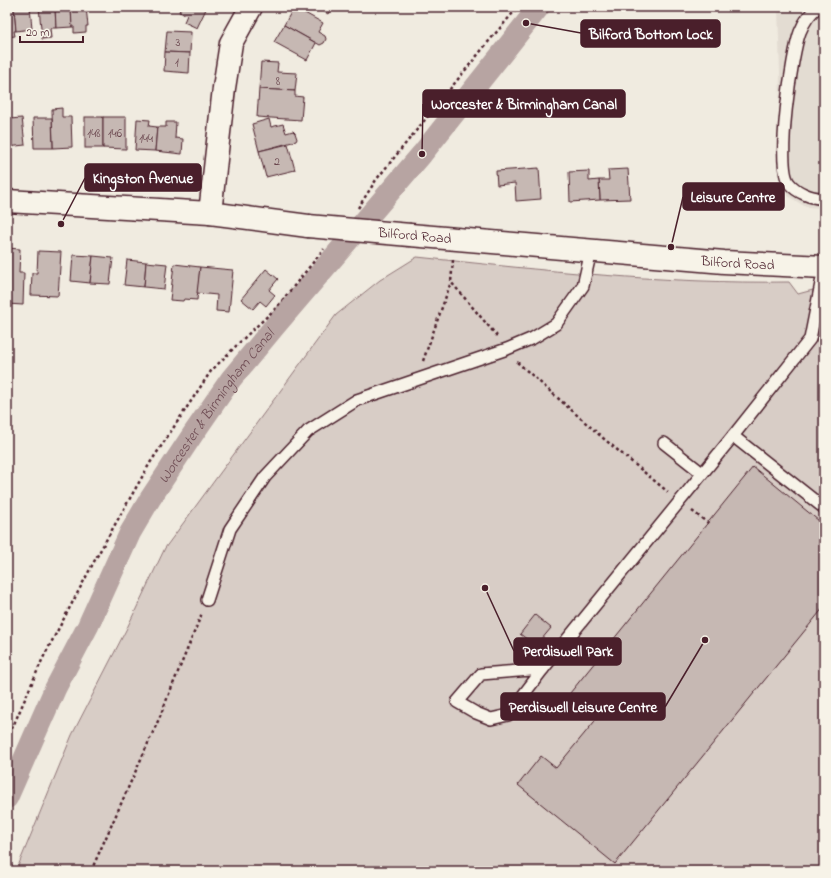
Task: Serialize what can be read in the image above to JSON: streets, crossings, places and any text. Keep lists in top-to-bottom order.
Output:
{
  "streets": {
    "main road": ["Bilford Road"]
  },
  "water": ["Worcester & Birmingham Canal"],
  "places": [
    "Bilford Bottom Lock",
    "Worcester & Birmingham Canal",
    "Kingston Avenue",
    "Leisure Centre",
    "Perdiswell Park",
    "Perdiswell Leisure Centre"
  ],
  "house_numbers": [
    "3",
    "1",
    "8",
    "148",
    "146",
    "144",
    "2"
  ],
  "scale_bar": "20 m"
}
